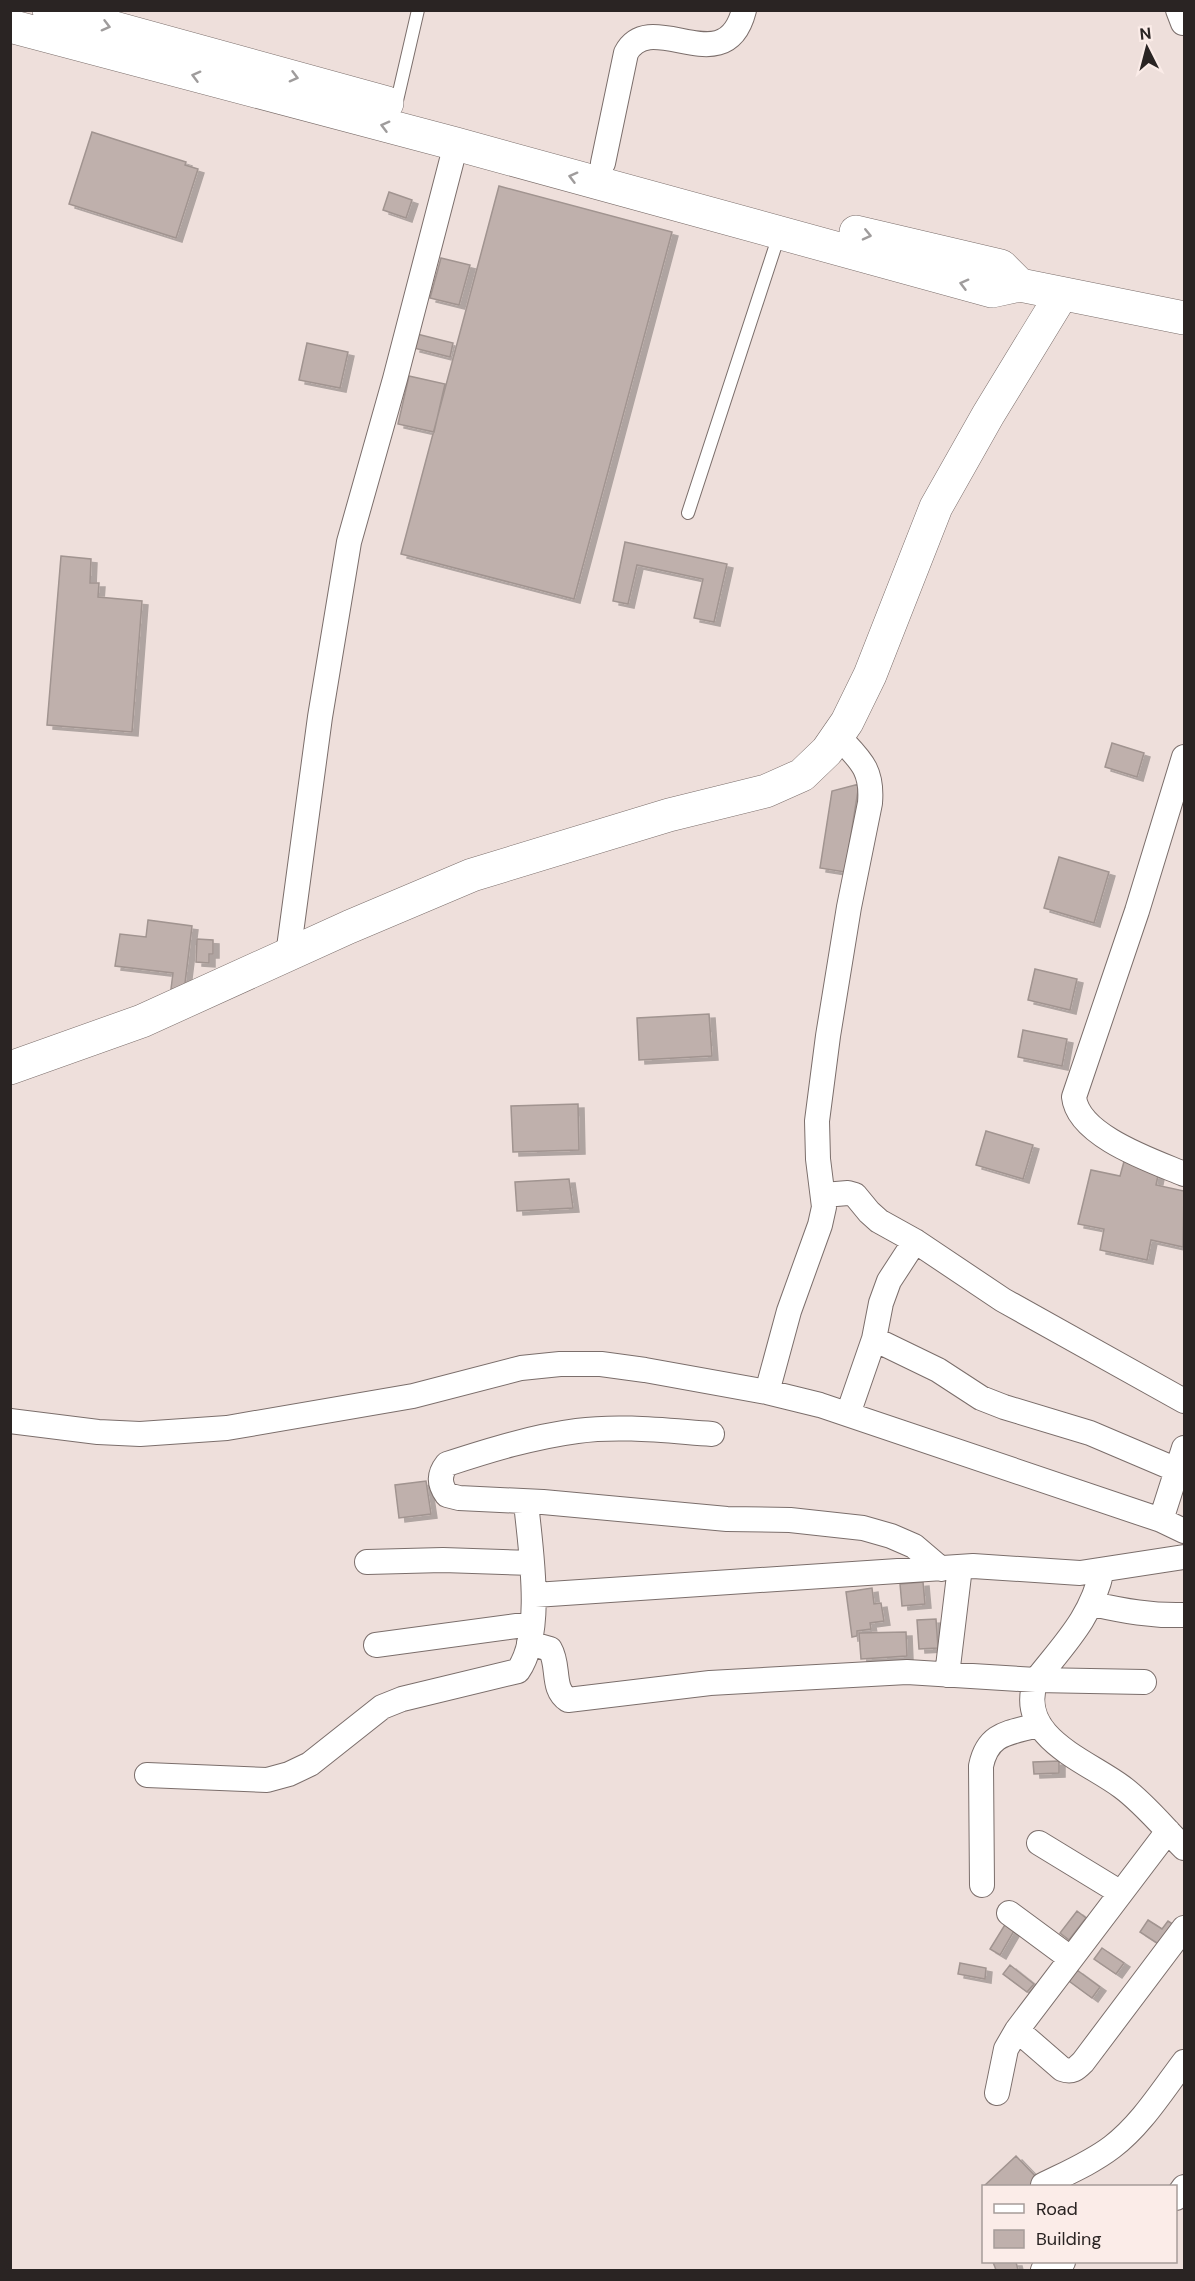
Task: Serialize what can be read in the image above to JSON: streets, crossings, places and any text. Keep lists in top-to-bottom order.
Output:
{
  "legend": ["Road", "Building"],
  "north": "top"
}
